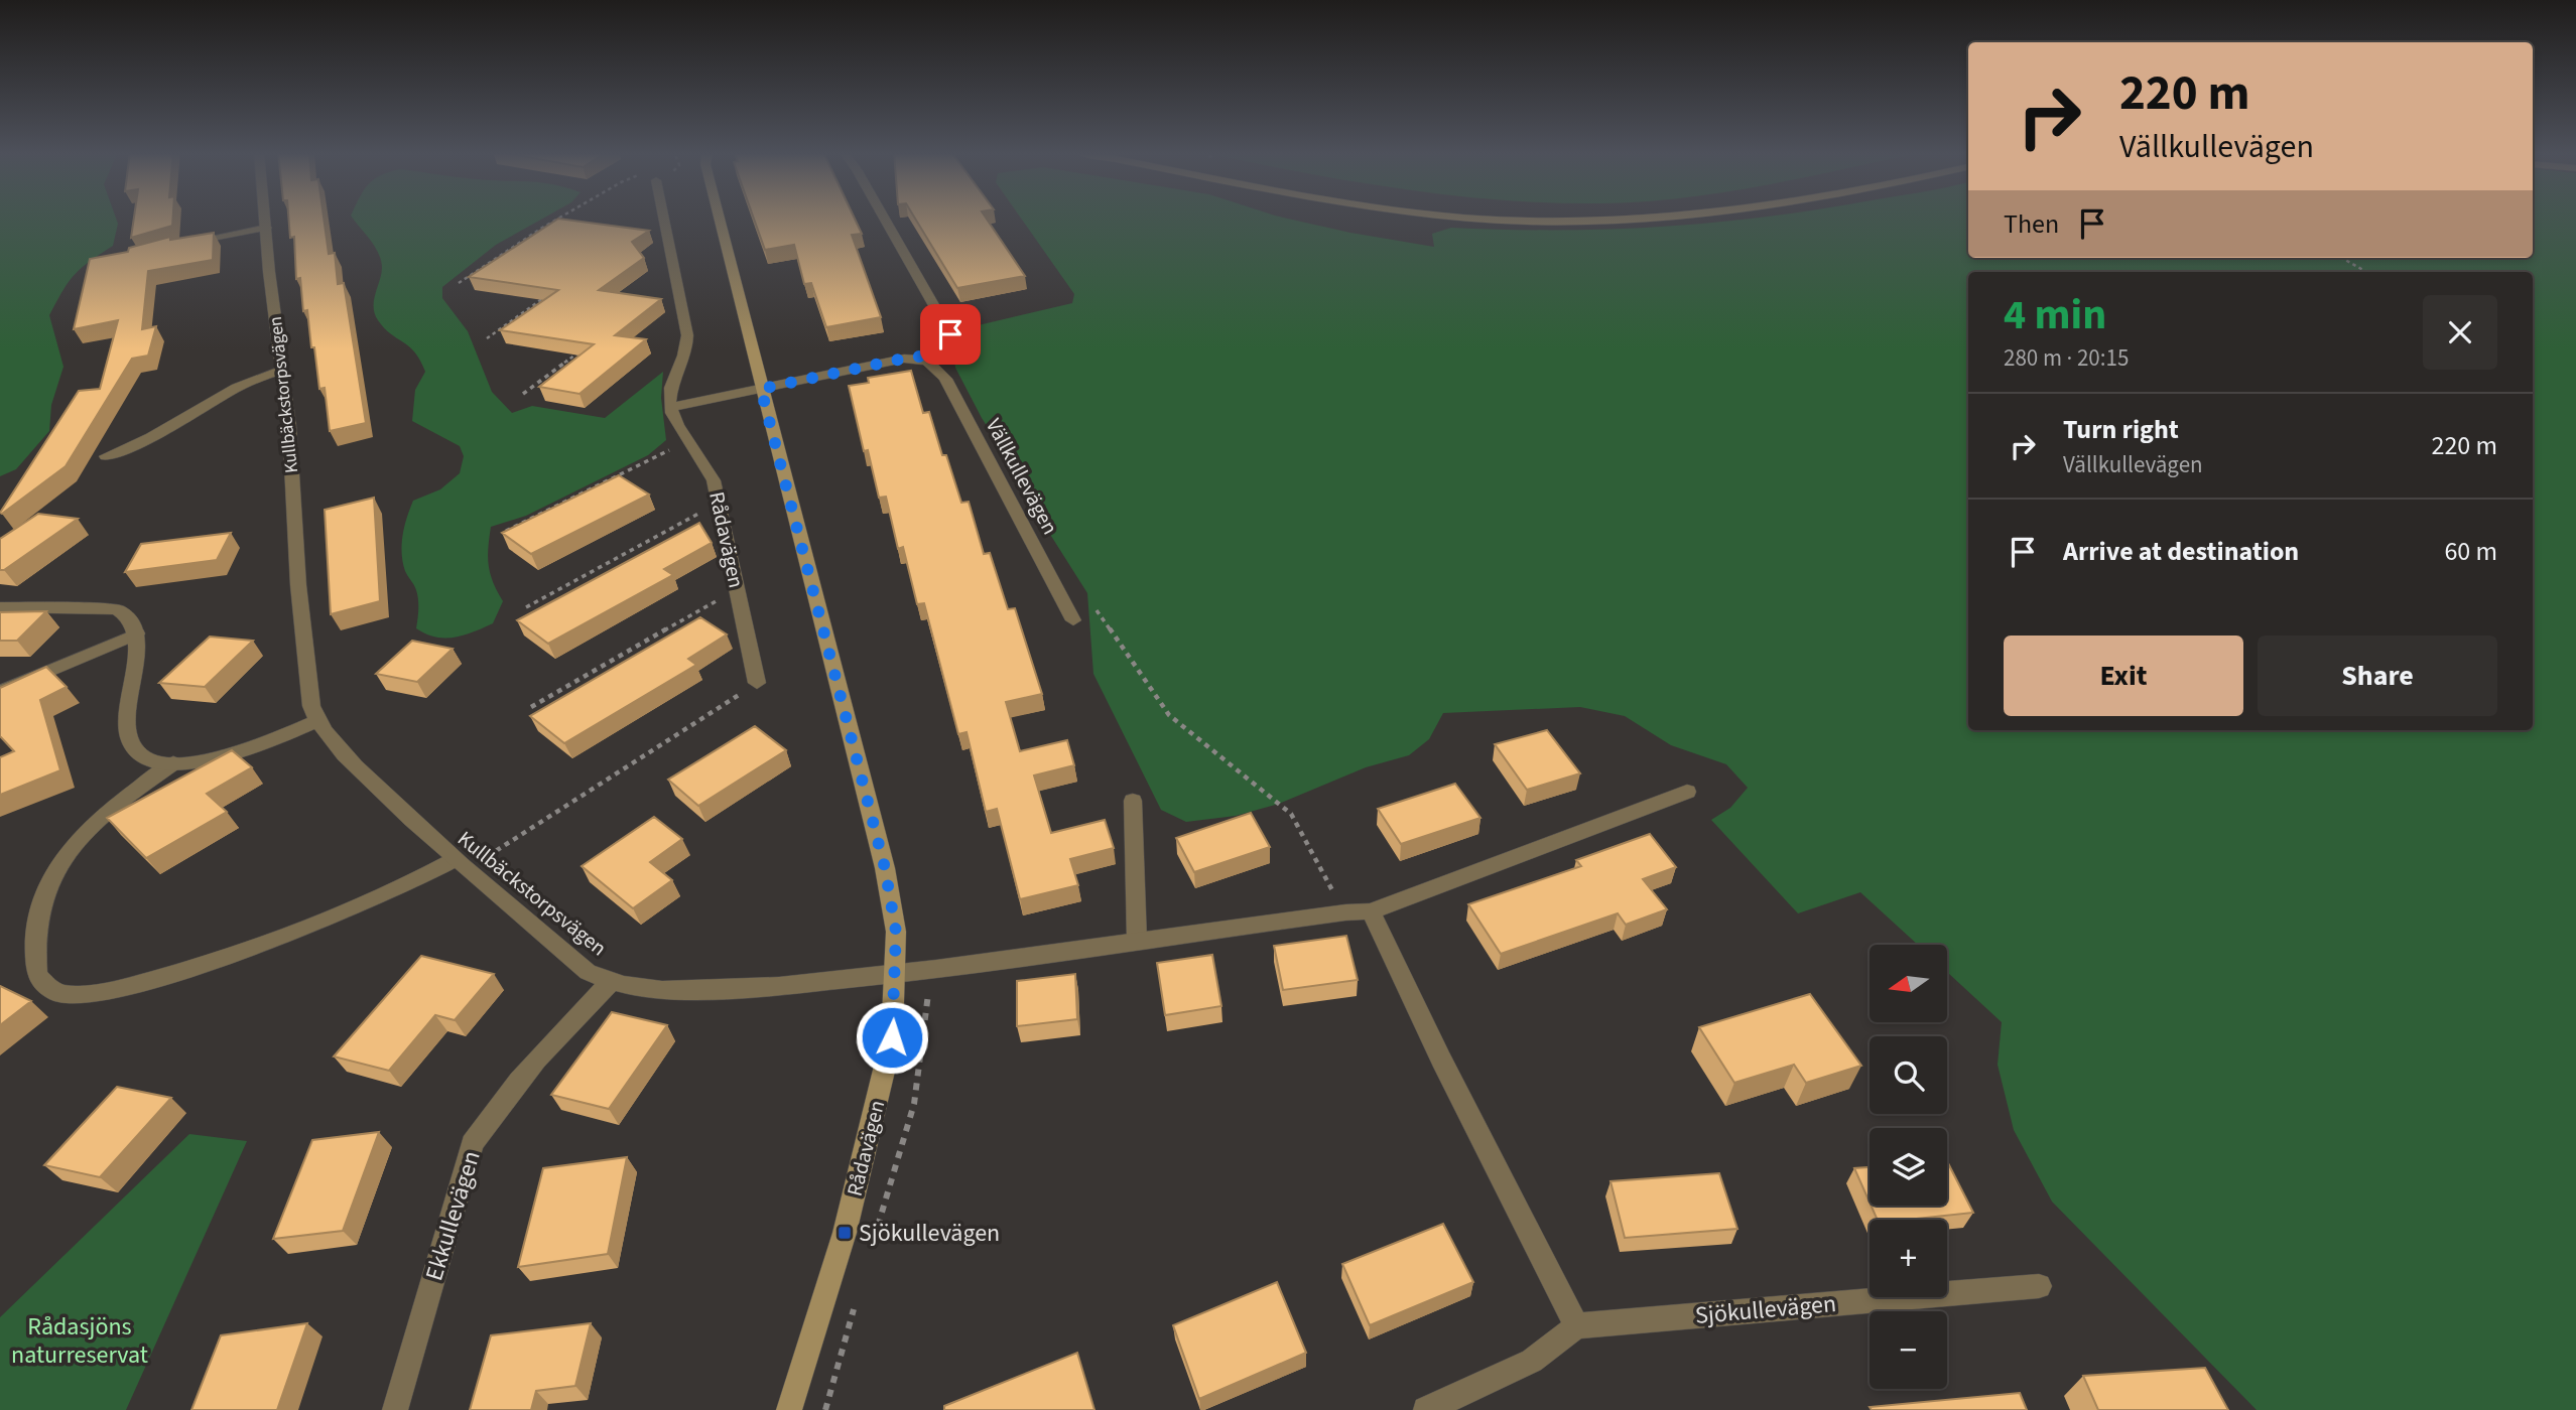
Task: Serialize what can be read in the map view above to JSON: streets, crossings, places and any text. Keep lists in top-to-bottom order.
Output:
{
  "streets": {
    "street": [
      "Kullbäckstorpsvägen",
      "Vällkullevägen",
      "Rådavägen",
      "Ekkullevägen",
      "Sjökullevägen"
    ]
  },
  "crossings": [
    ["Kullbäckstorpsvägen", "Rådavägen"],
    ["Kullbäckstorpsvägen", "Ekkullevägen"]
  ],
  "parks": ["Rådasjöns naturreservat"],
  "places": {
    "transit": ["Sjökullevägen"]
  },
  "north": "left",
  "page": {
    "turn": ["220 m", "Vällkullevägen"],
    "then": "Then",
    "heading": ["4 min", "280 m · 20:15"],
    "list": [
      {
        "name": "Turn right",
        "note": "Vällkullevägen",
        "value": "220 m"
      },
      {
        "name": "Arrive at destination",
        "value": "60 m"
      }
    ],
    "buttons": ["Exit", "Share"],
    "map_buttons": ["+", "−"]
  }
}
